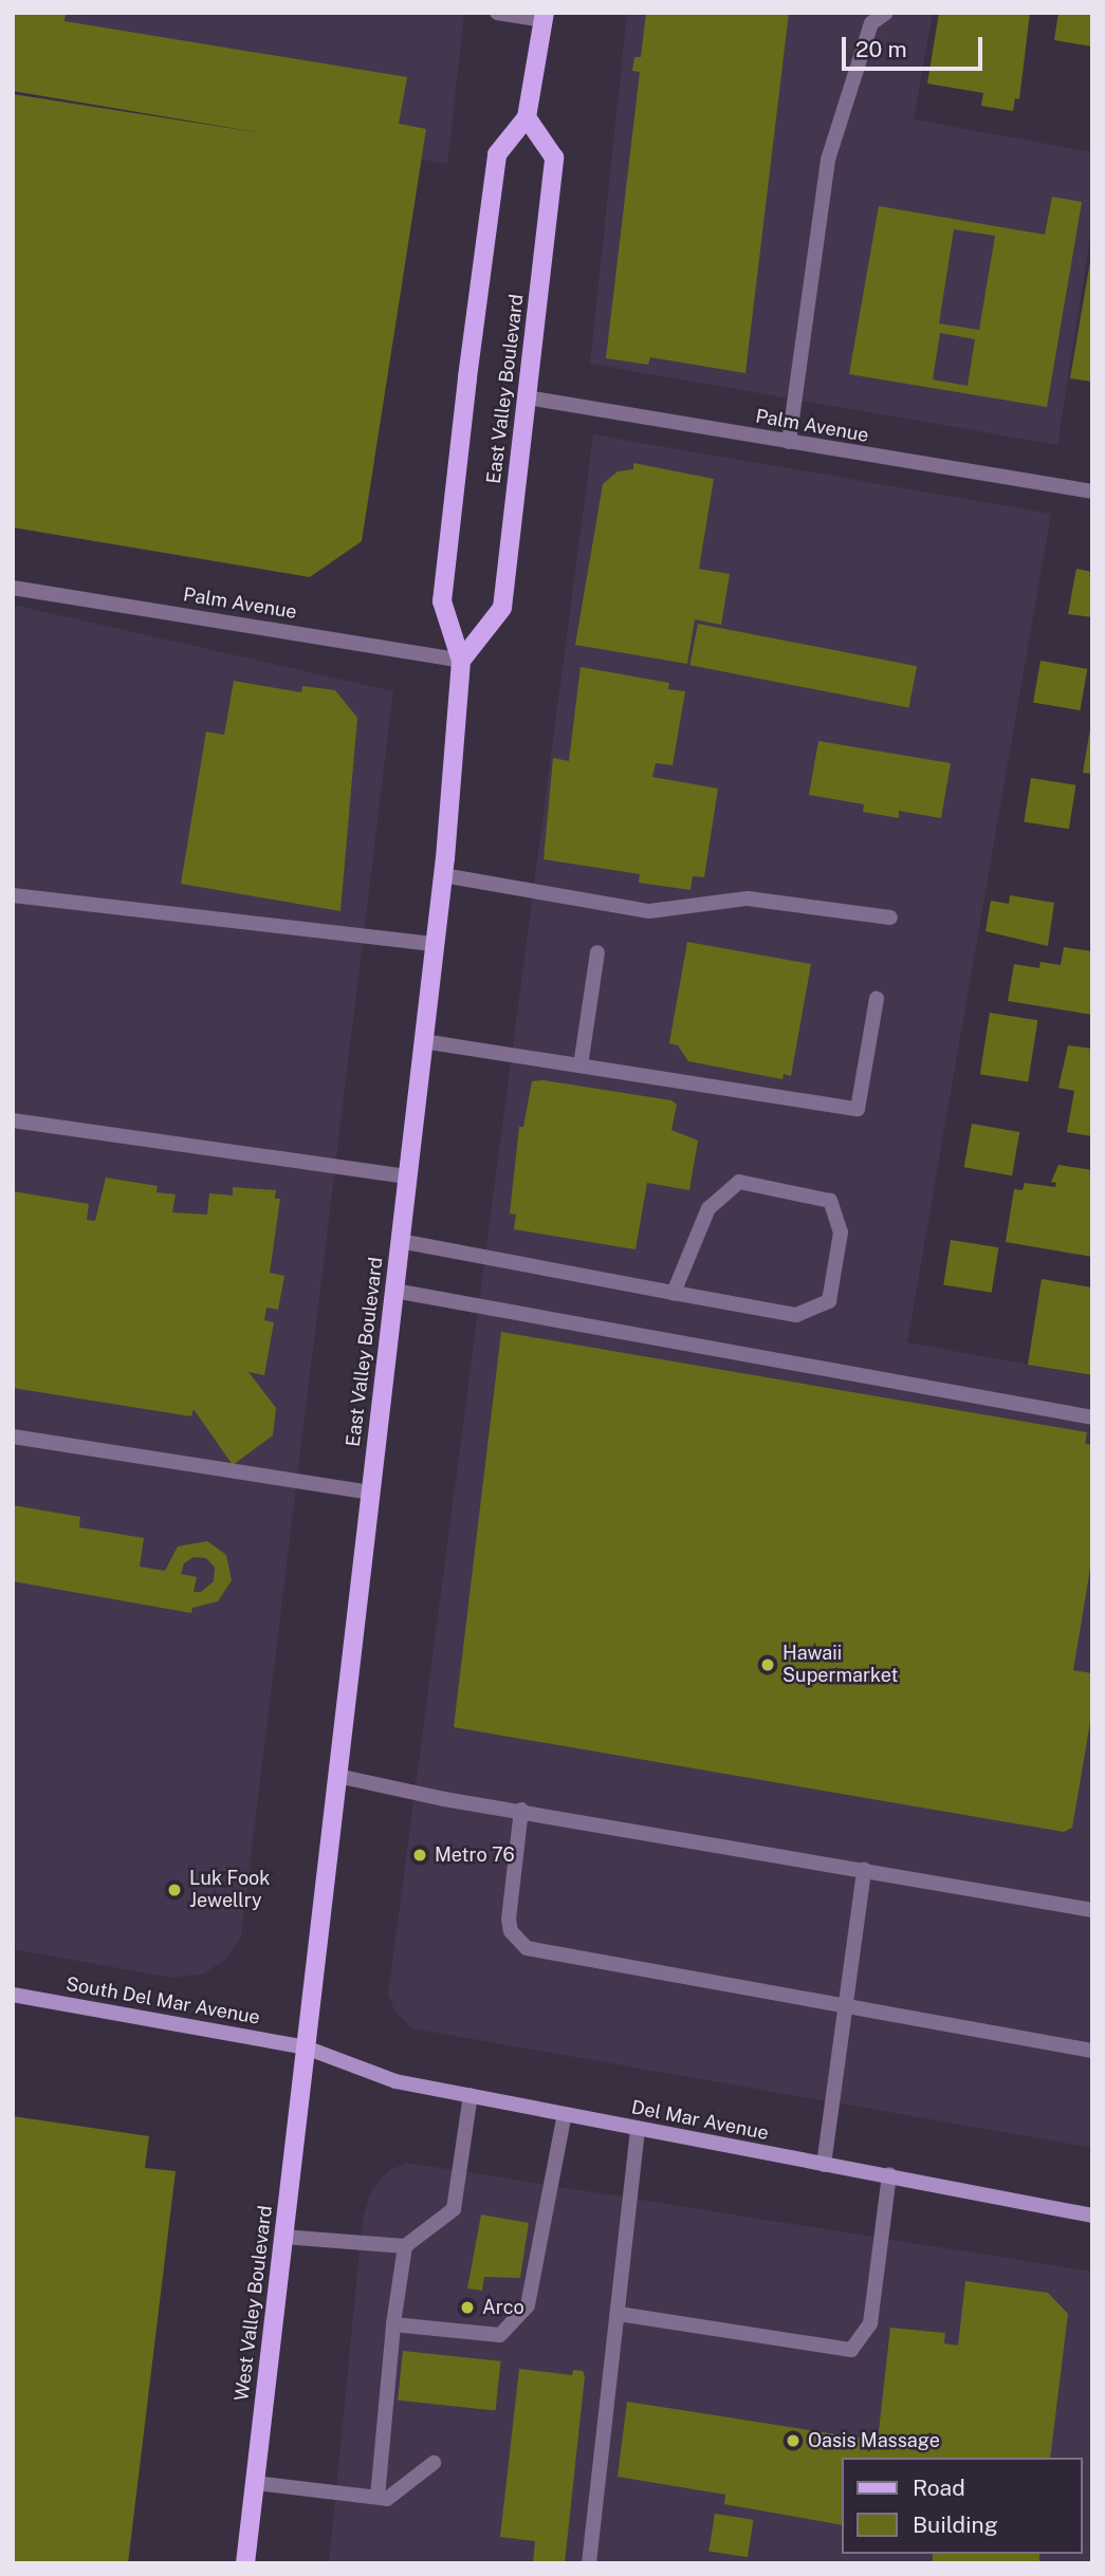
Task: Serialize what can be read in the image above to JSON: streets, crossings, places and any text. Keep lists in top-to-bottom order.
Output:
{
  "streets": {
    "main road": [
      "East Valley Boulevard",
      "South Del Mar Avenue",
      "Del Mar Avenue",
      "West Valley Boulevard"
    ],
    "street": ["Palm Avenue"]
  },
  "crossings": [
    ["East Valley Boulevard", "Palm Avenue"],
    ["East Valley Boulevard", "South Del Mar Avenue"],
    ["East Valley Boulevard", "Del Mar Avenue"],
    ["East Valley Boulevard", "West Valley Boulevard"],
    ["South Del Mar Avenue", "Del Mar Avenue"],
    ["South Del Mar Avenue", "West Valley Boulevard"],
    ["Del Mar Avenue", "West Valley Boulevard"]
  ],
  "places": [
    "Hawaii Supermarket",
    "Metro 76",
    "Luk Fook Jewellry",
    "Arco",
    "Oasis Massage"
  ],
  "legend": ["Road", "Building"],
  "scale_bar": "20 m"
}
